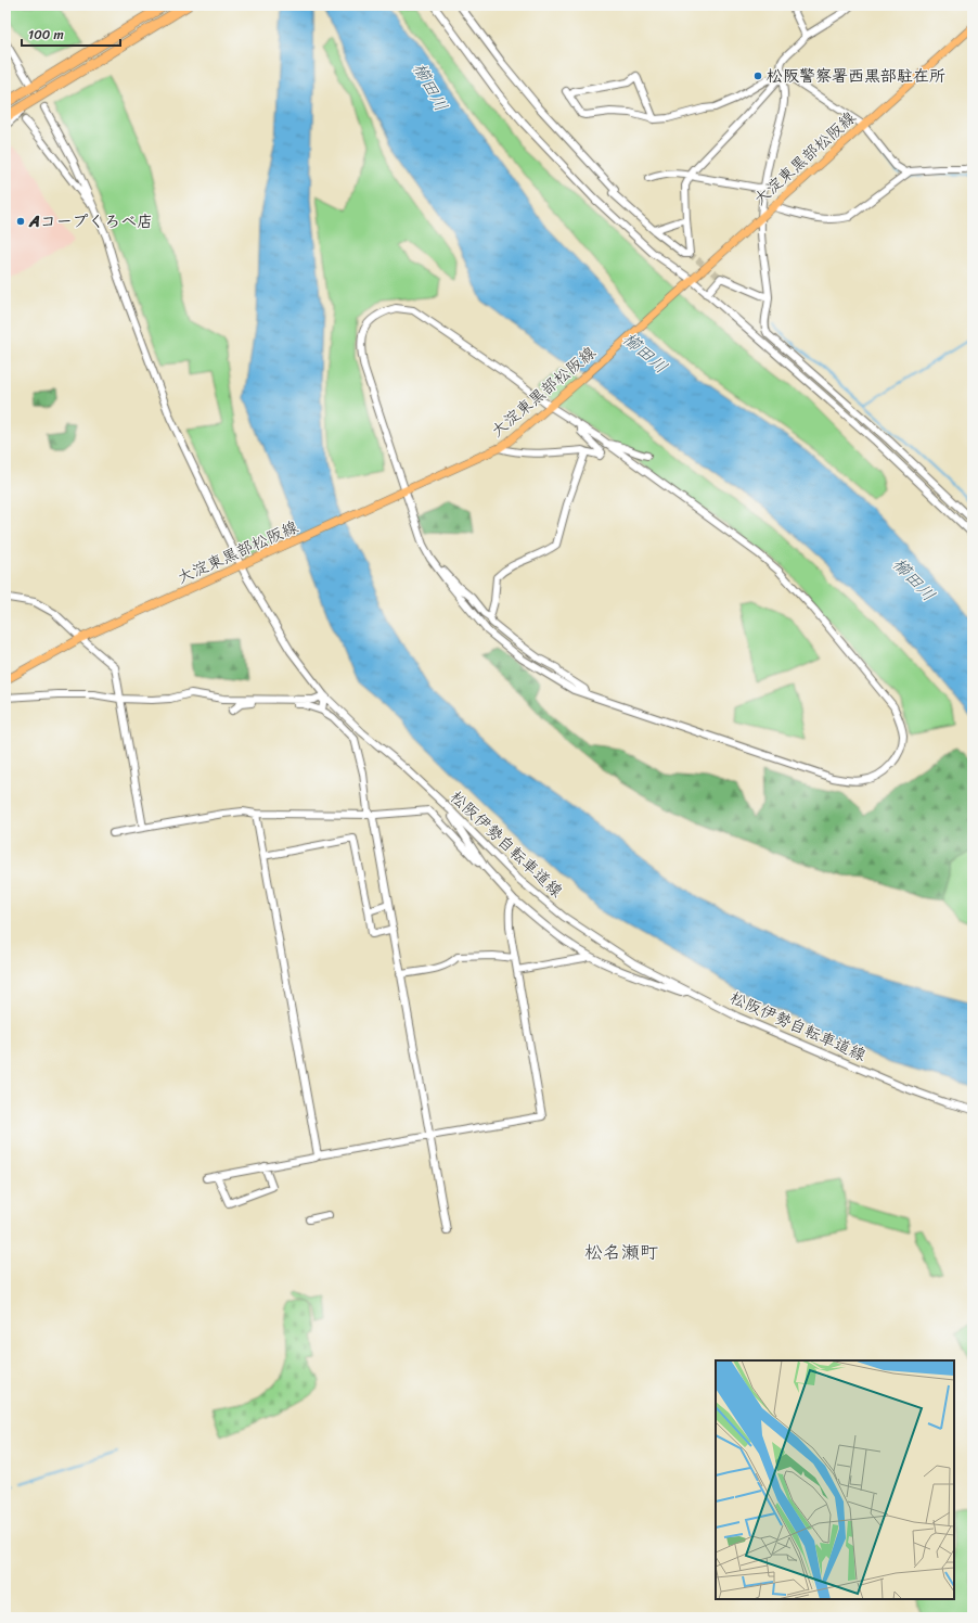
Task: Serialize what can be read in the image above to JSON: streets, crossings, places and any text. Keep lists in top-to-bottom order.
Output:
{
  "streets": {
    "main road": ["大淀東黒部松阪線"],
    "street": ["松阪伊勢自転車道線"]
  },
  "crossings": [
    ["大淀東黒部松阪線", "松阪伊勢自転車道線"]
  ],
  "districts": ["松名瀬町"],
  "water": ["櫛田川"],
  "places": ["松阪警察署西黒部駐在所", "Aコープくろべ店"],
  "scale_bar": "100 m"
}
